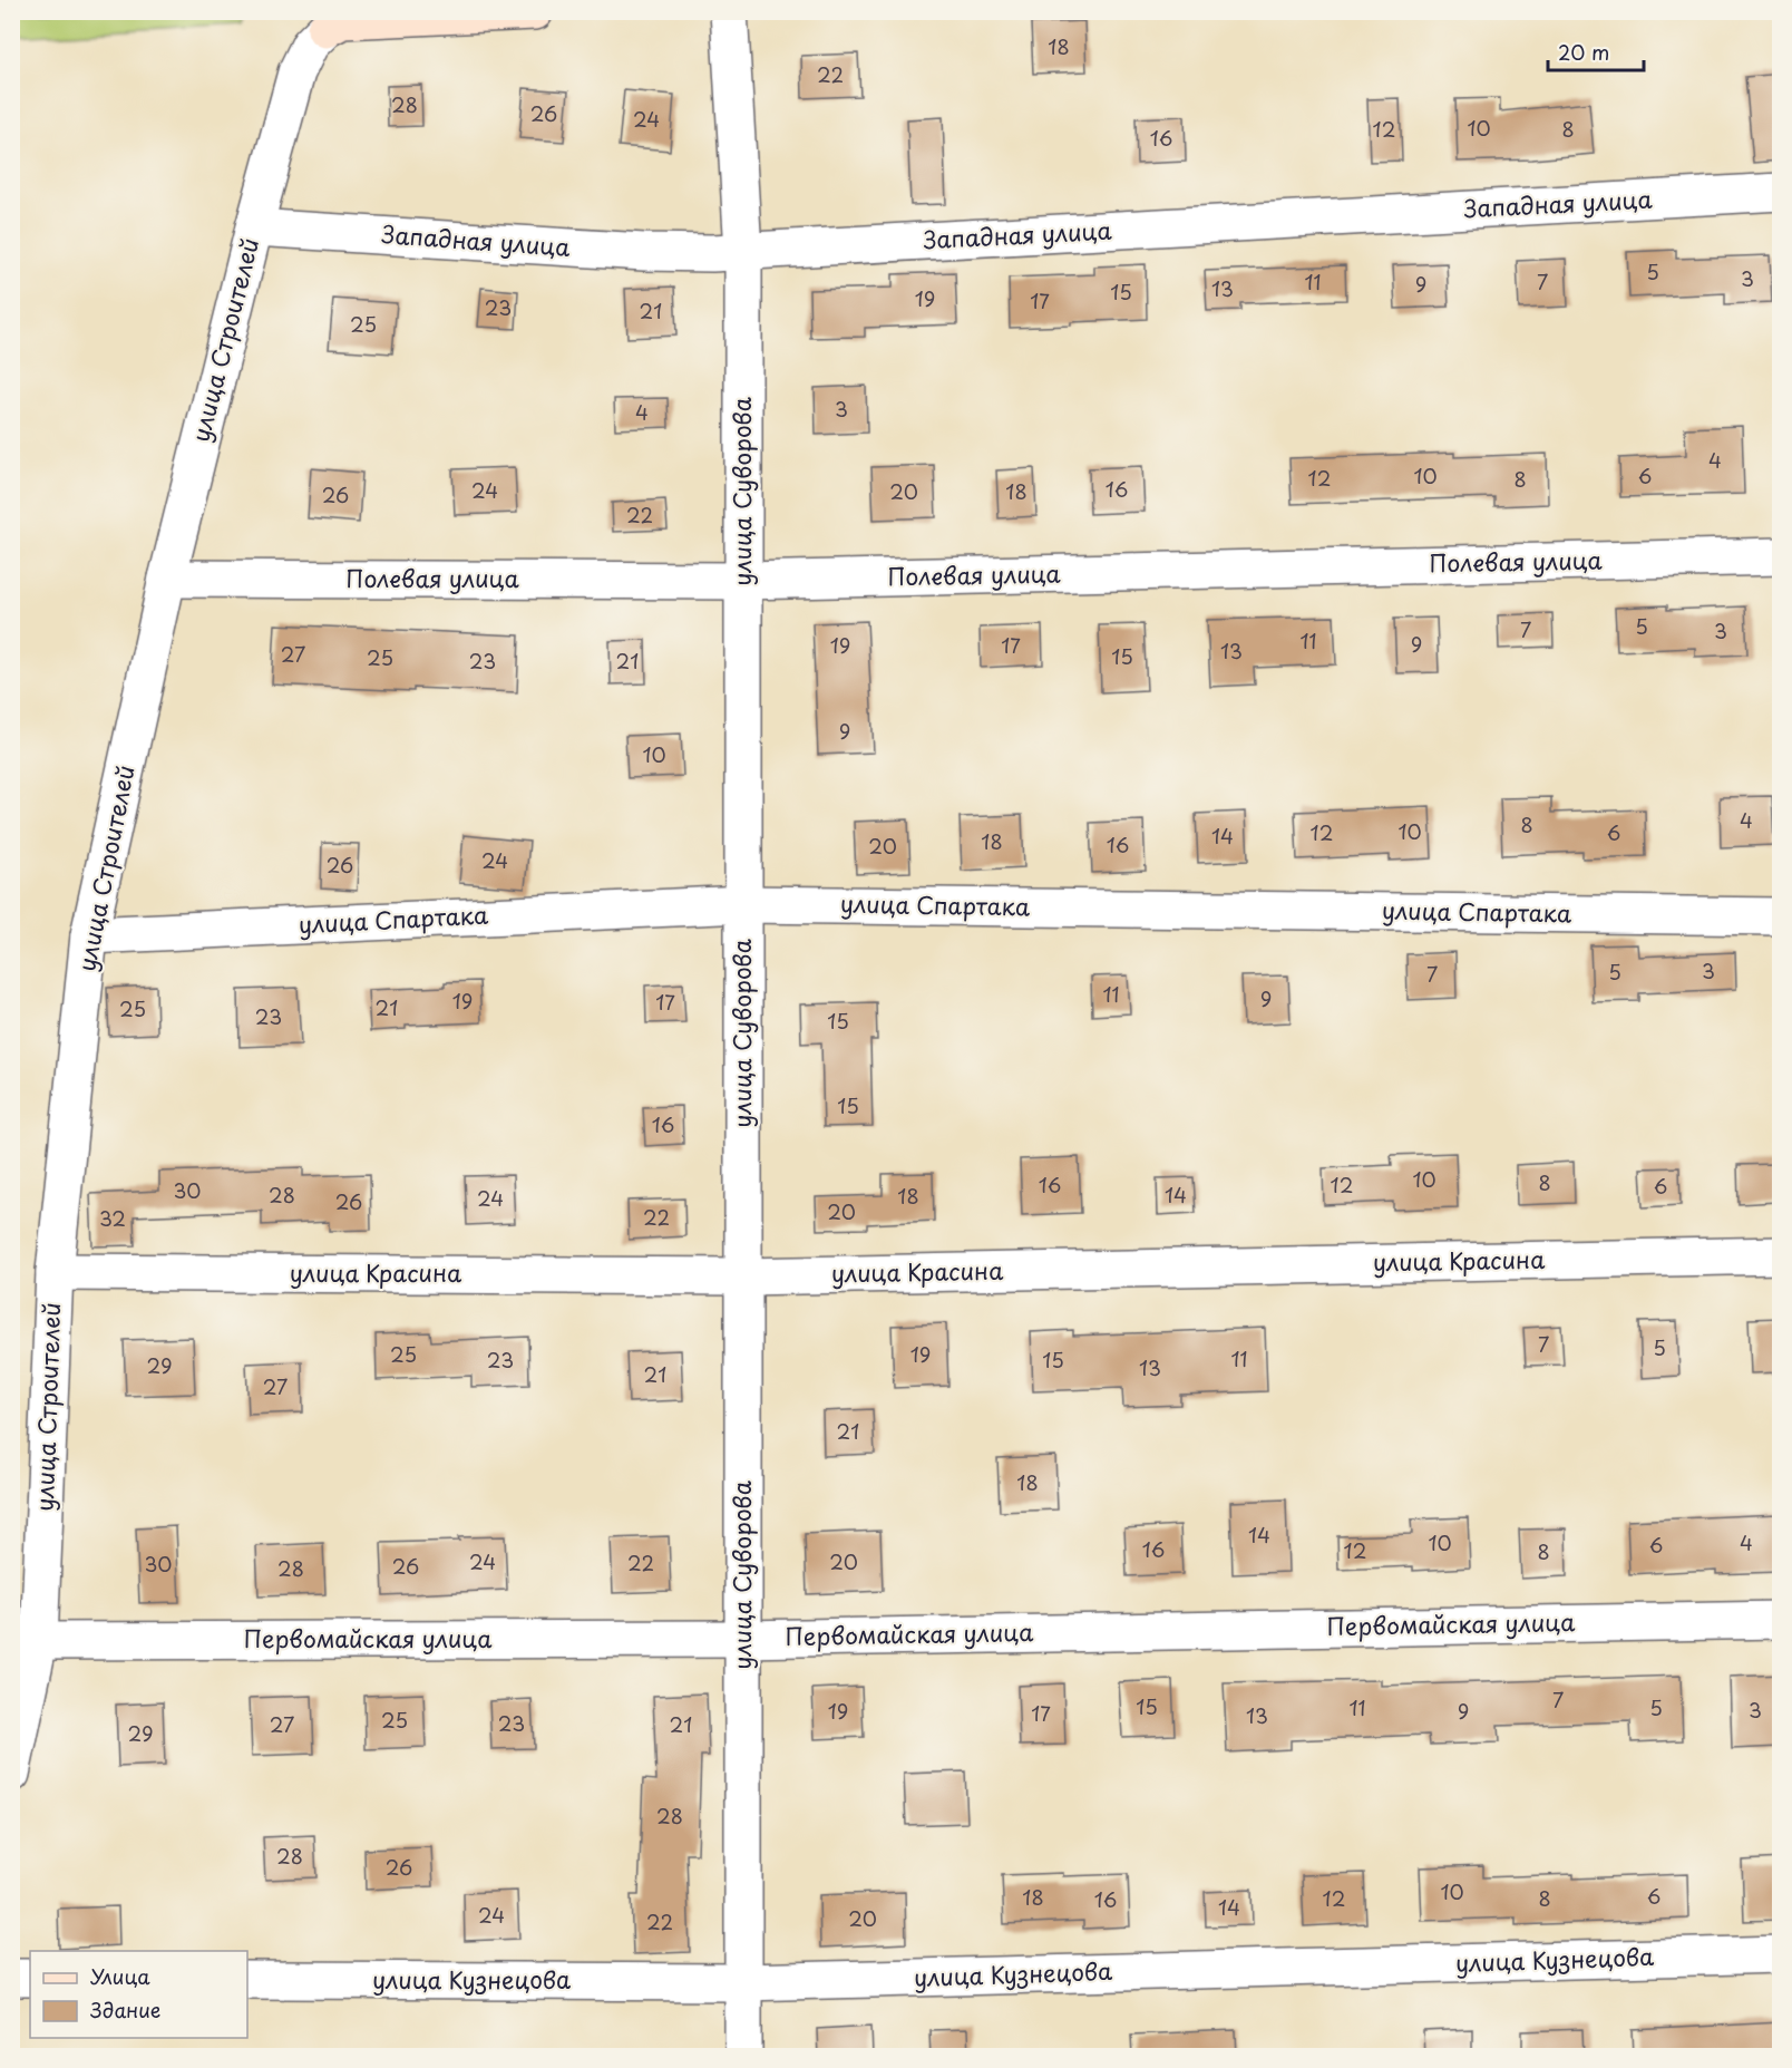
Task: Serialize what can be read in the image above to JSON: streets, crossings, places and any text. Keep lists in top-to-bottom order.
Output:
{
  "streets": {
    "street": [
      "Западная улица",
      "улица Строителей",
      "улица Суворова",
      "Полевая улица",
      "улица Спартака",
      "улица Красина",
      "Первомайская улица",
      "улица Кузнецова"
    ]
  },
  "crossings": [
    ["Западная улица", "улица Строителей"],
    ["Западная улица", "улица Суворова"],
    ["улица Строителей", "Полевая улица"],
    ["улица Строителей", "улица Спартака"],
    ["улица Строителей", "улица Красина"],
    ["улица Строителей", "Первомайская улица"],
    ["улица Суворова", "Полевая улица"],
    ["улица Суворова", "улица Спартака"],
    ["улица Суворова", "улица Красина"],
    ["улица Суворова", "Первомайская улица"],
    ["улица Суворова", "улица Кузнецова"]
  ],
  "house_numbers": [
    "18",
    "22",
    "28",
    "26",
    "24",
    "10",
    "12",
    "8",
    "16",
    "5",
    "3",
    "11",
    "7",
    "9",
    "13",
    "15",
    "19",
    "17",
    "23",
    "21",
    "25",
    "3",
    "4",
    "4",
    "10",
    "6",
    "12",
    "8",
    "16",
    "24",
    "20",
    "18",
    "26",
    "22",
    "5",
    "7",
    "3",
    "11",
    "9",
    "19",
    "17",
    "13",
    "27",
    "15",
    "25",
    "23",
    "21",
    "9",
    "10",
    "4",
    "8",
    "10",
    "12",
    "6",
    "14",
    "18",
    "16",
    "20",
    "24",
    "26",
    "3",
    "5",
    "7",
    "11",
    "9",
    "19",
    "17",
    "21",
    "25",
    "23",
    "15",
    "15",
    "16",
    "10",
    "8",
    "16",
    "12",
    "6",
    "30",
    "28",
    "14",
    "18",
    "24",
    "26",
    "20",
    "22",
    "32",
    "7",
    "5",
    "25",
    "19",
    "11",
    "23",
    "15",
    "29",
    "13",
    "21",
    "27",
    "21",
    "18",
    "14",
    "10",
    "4",
    "6",
    "16",
    "12",
    "8",
    "24",
    "20",
    "22",
    "30",
    "26",
    "28",
    "7",
    "15",
    "11",
    "5",
    "3",
    "19",
    "9",
    "17",
    "13",
    "25",
    "23",
    "27",
    "21",
    "29",
    "28",
    "28",
    "26",
    "10",
    "6",
    "18",
    "12",
    "8",
    "16",
    "14",
    "24",
    "20",
    "22"
  ],
  "legend": ["Улица", "Здание"],
  "scale_bar": "20 m"
}
